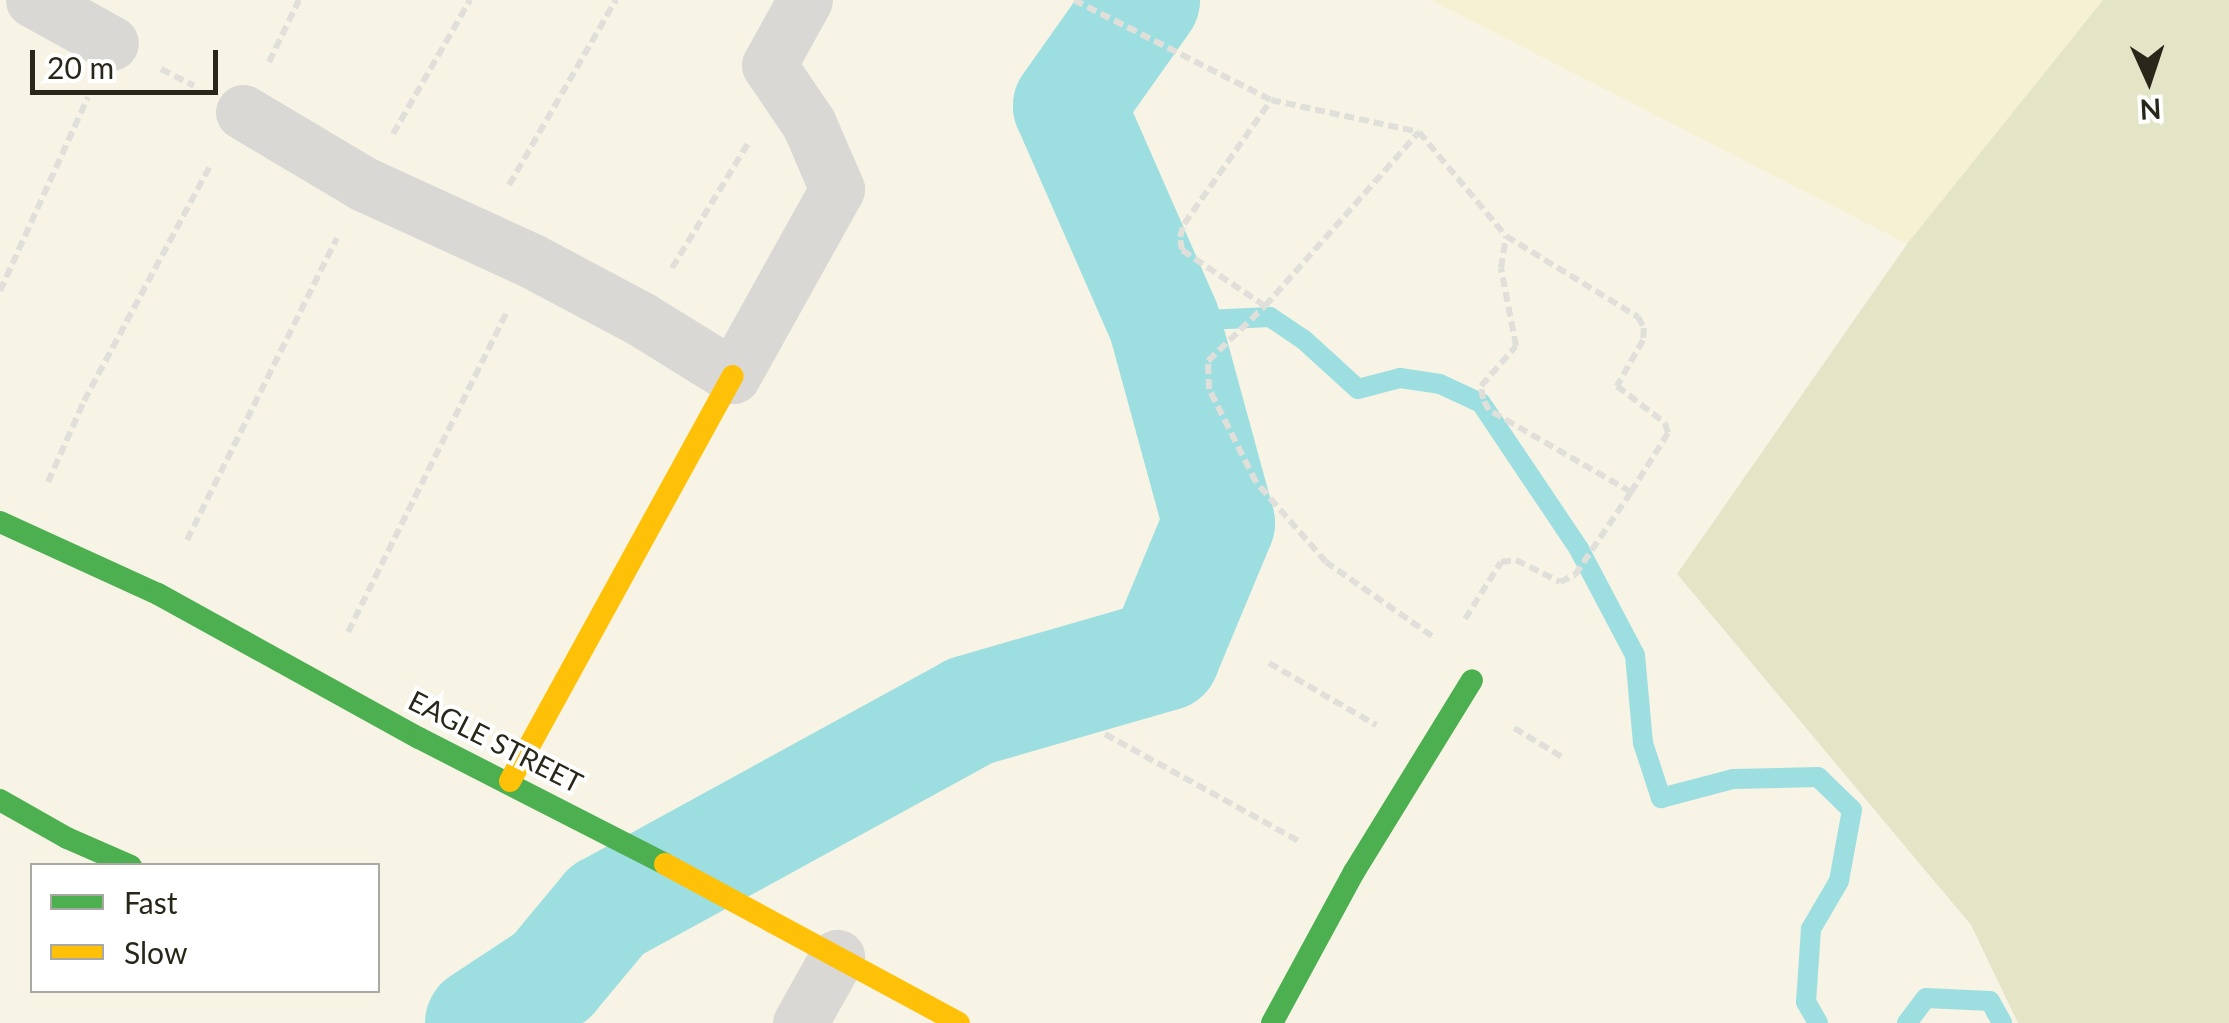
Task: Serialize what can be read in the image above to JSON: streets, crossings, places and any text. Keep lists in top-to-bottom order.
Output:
{
  "streets": {
    "street": ["EAGLE STREET"]
  },
  "legend": ["Fast", "Slow"],
  "scale_bar": "20 m",
  "north": "bottom"
}
